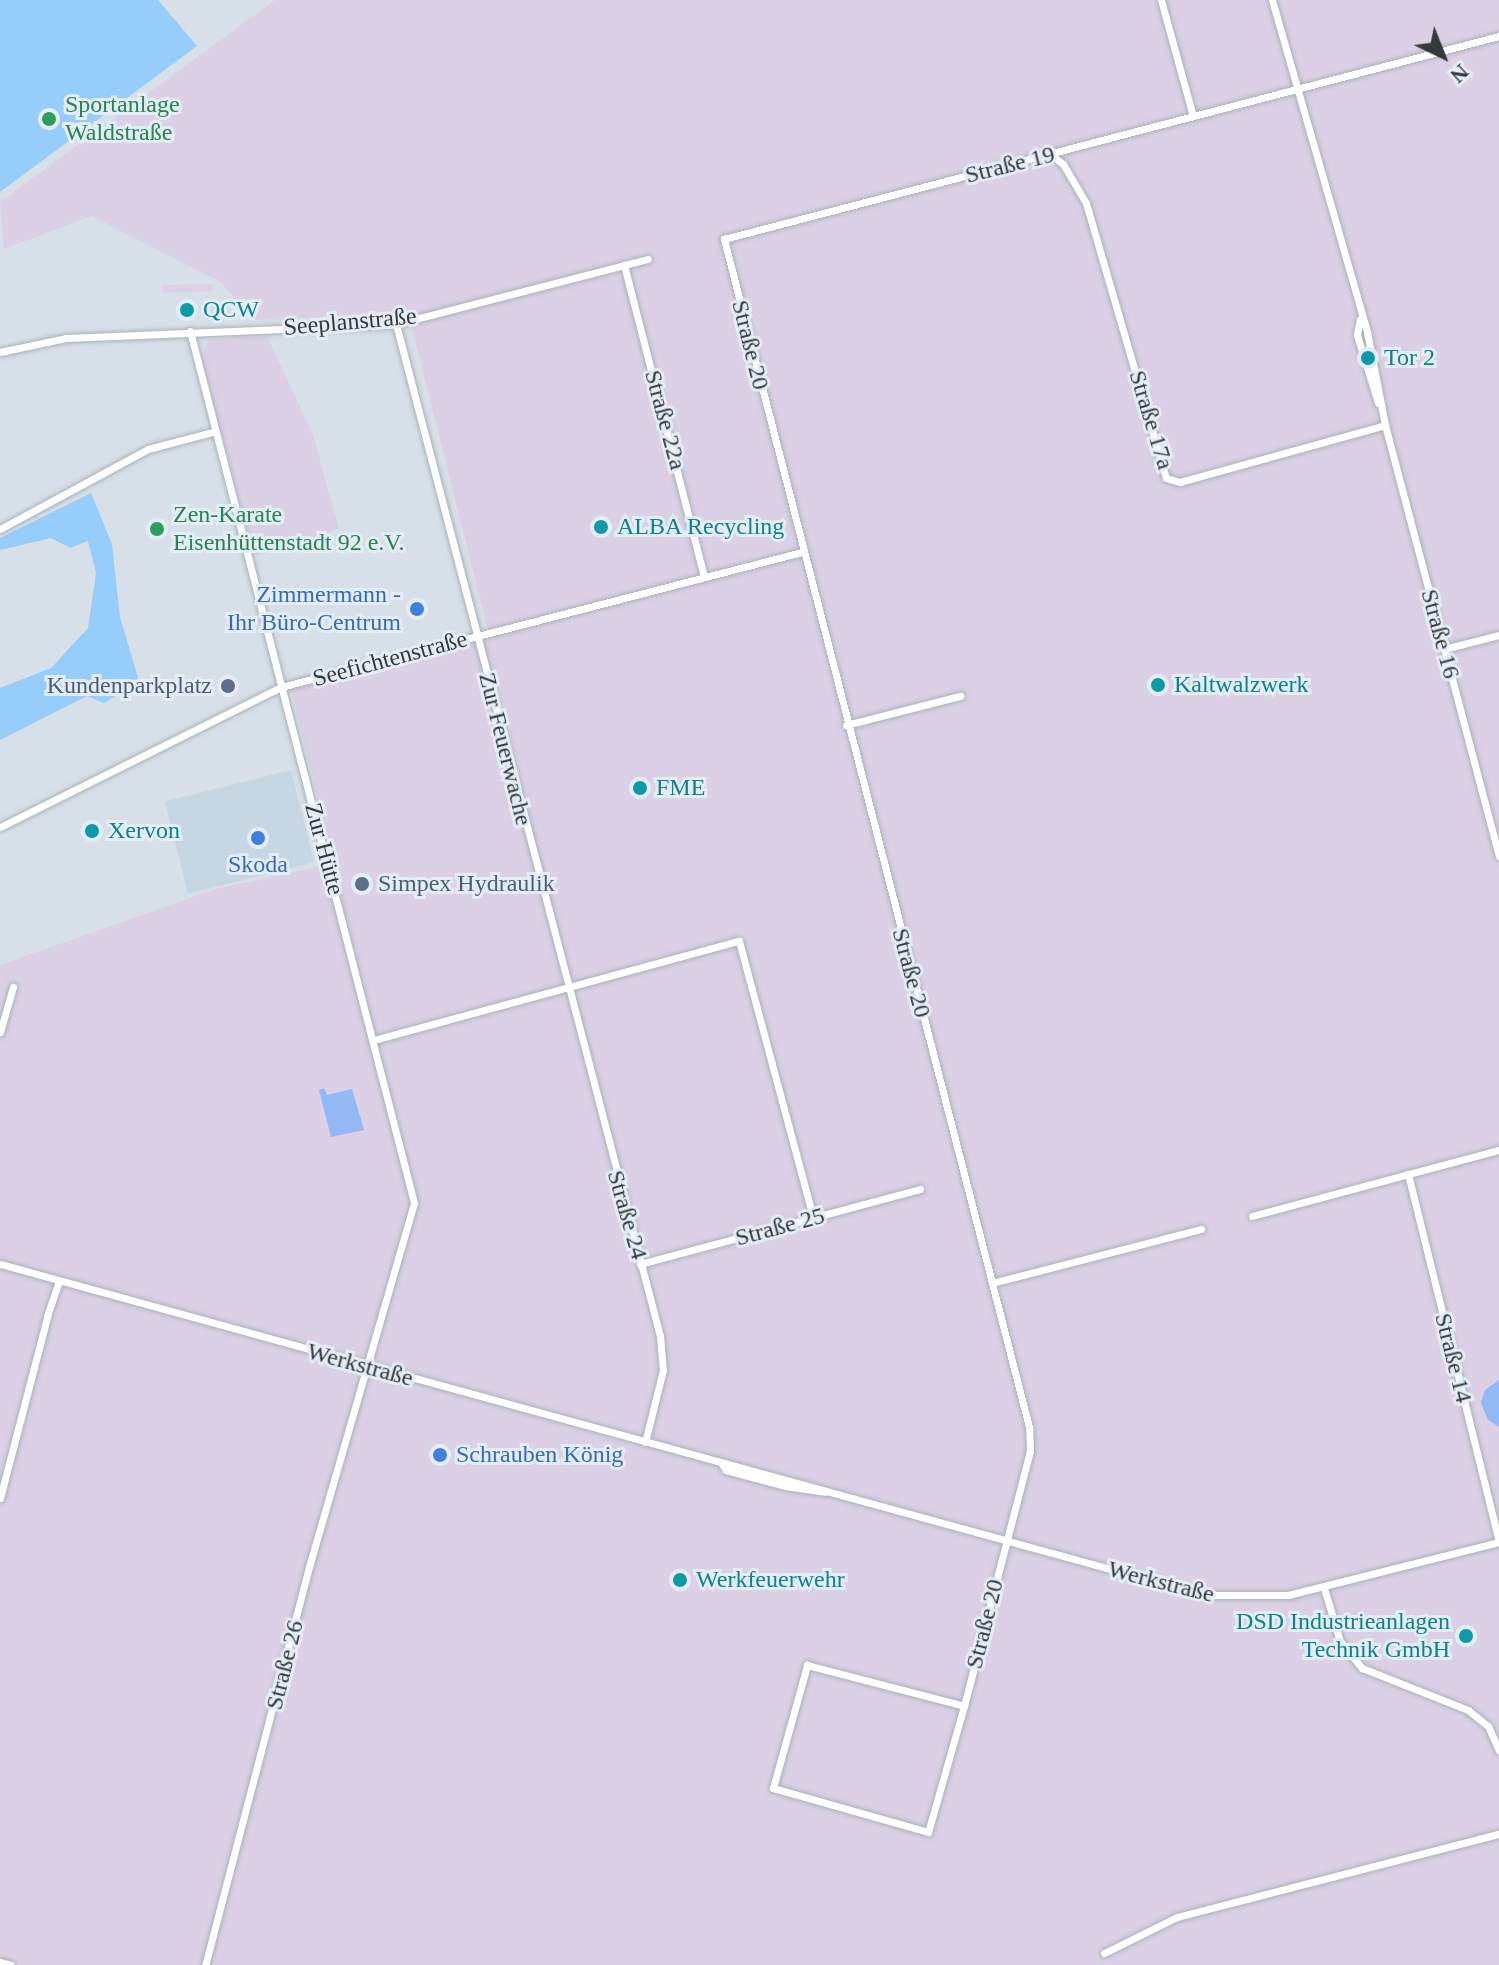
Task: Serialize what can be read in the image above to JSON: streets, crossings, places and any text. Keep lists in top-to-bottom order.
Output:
{
  "streets": {
    "street": [
      "Straße 19",
      "Seeplanstraße",
      "Straße 20",
      "Straße 22a",
      "Straße 17a",
      "Straße 16",
      "Seefichtenstraße",
      "Zur Feuerwache",
      "Zur Hütte",
      "Straße 24",
      "Straße 25",
      "Straße 14",
      "Werkstraße",
      "Straße 26"
    ]
  },
  "crossings": [
    ["Straße 19", "Straße 20"],
    ["Straße 19", "Straße 17a"],
    ["Straße 19", "Straße 16"],
    ["Seeplanstraße", "Straße 22a"],
    ["Seeplanstraße", "Zur Feuerwache"],
    ["Seeplanstraße", "Zur Hütte"],
    ["Straße 20", "Seefichtenstraße"],
    ["Straße 20", "Werkstraße"],
    ["Straße 22a", "Seefichtenstraße"],
    ["Straße 17a", "Straße 16"],
    ["Seefichtenstraße", "Zur Feuerwache"],
    ["Seefichtenstraße", "Zur Hütte"],
    ["Zur Feuerwache", "Straße 24"],
    ["Zur Hütte", "Werkstraße"],
    ["Zur Hütte", "Straße 26"],
    ["Straße 24", "Straße 25"],
    ["Straße 24", "Werkstraße"],
    ["Straße 14", "Werkstraße"],
    ["Werkstraße", "Straße 26"]
  ],
  "places": [
    "Sportanlage Waldstraße",
    "QCW",
    "Tor 2",
    "ALBA Recycling",
    "Zen-Karate Eisenhüttenstadt 92 e.V.",
    "Zimmermann - Ihr Büro-Centrum",
    "Kaltwalzwerk",
    "Kundenparkplatz",
    "FME",
    "Xervon",
    "Skoda",
    "Simpex Hydraulik",
    "Schrauben König",
    "Werkfeuerwehr",
    "DSD Industrieanlagen Technik GmbH"
  ],
  "north": "bottom right"
}
